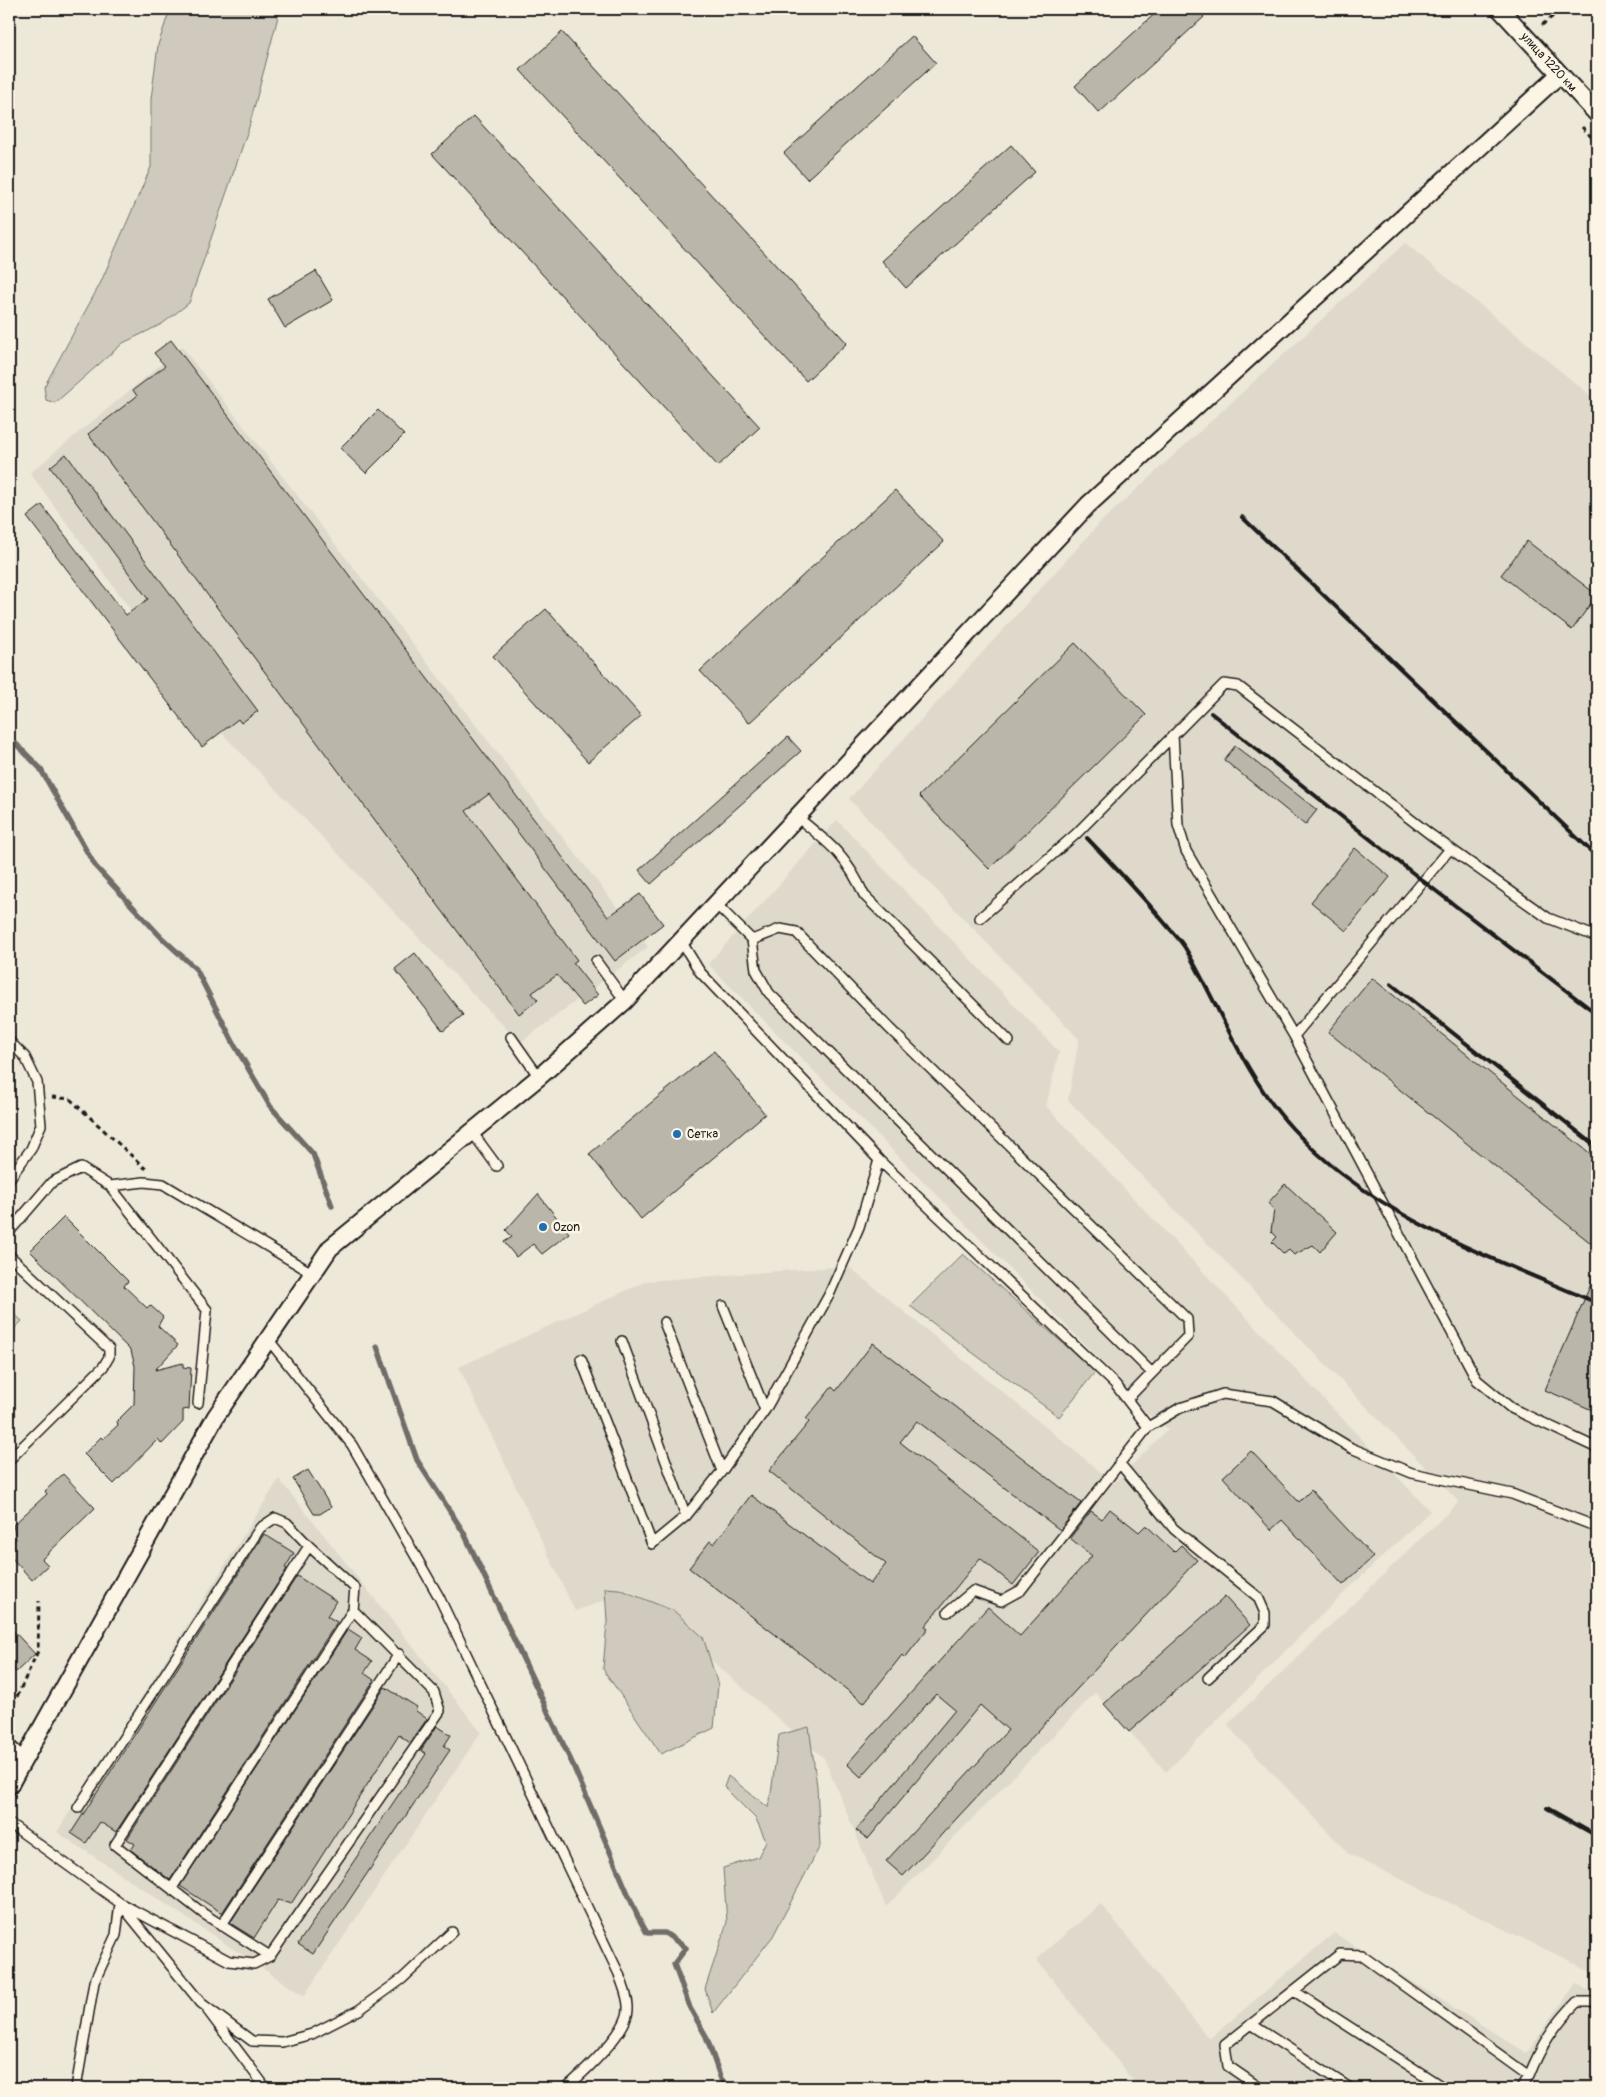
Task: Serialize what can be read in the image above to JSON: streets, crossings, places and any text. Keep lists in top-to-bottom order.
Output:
{
  "streets": {
    "street": ["улица 1220 км"]
  },
  "places": ["Сетка", "Ozon"]
}
